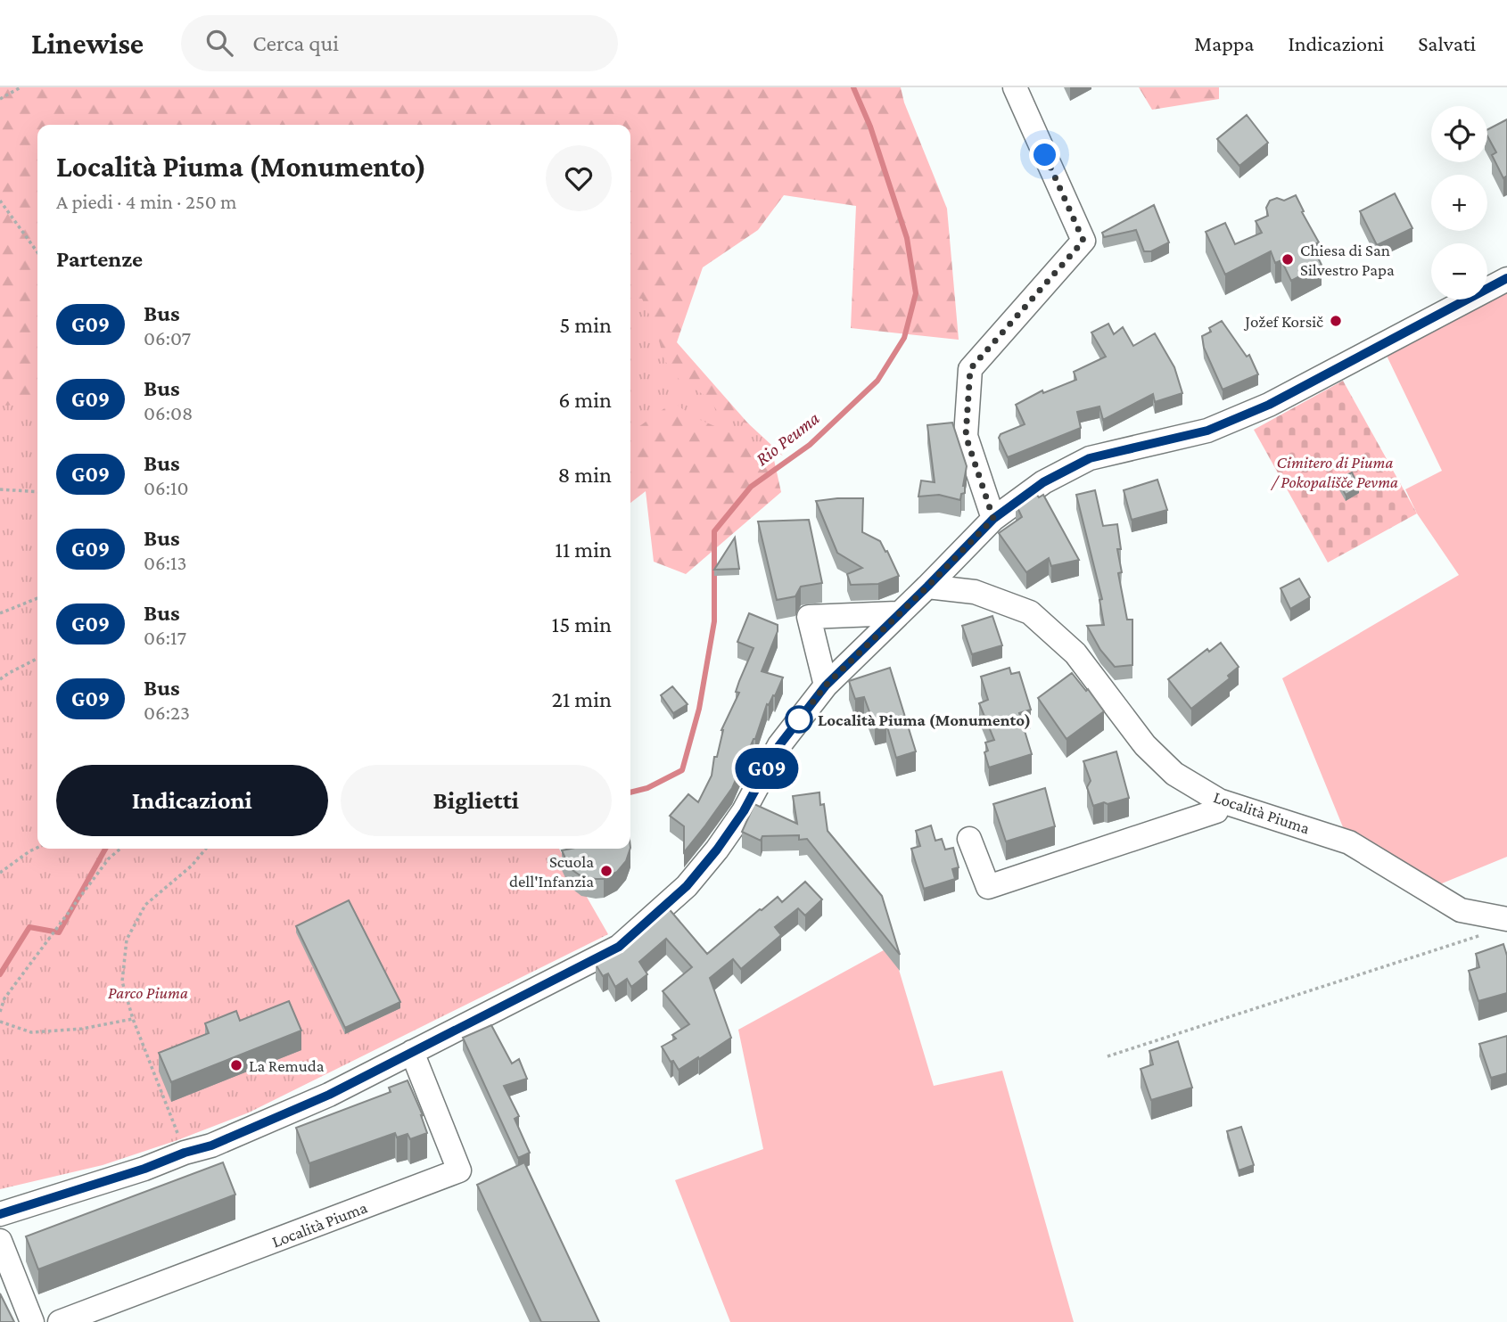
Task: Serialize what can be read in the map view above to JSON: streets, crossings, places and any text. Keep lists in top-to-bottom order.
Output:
{
  "streets": {
    "street": ["Località Piuma"]
  },
  "water": ["Rio Peuma"],
  "parks": ["Cimitero di Piuma / Pokopališče Pevma", "Parco Piuma"],
  "places": [
    "Chiesa di San Silvestro Papa",
    "Jožef Korsič",
    "Località Piuma (Monumento)",
    "Scuola dell'Infanzia",
    "La Remuda"
  ],
  "lines": ["bus line G09"],
  "page": {
    "header": "Linewise",
    "search": "Cerca qui",
    "nav": ["Mappa", "Indicazioni", "Salvati"],
    "on_map": "G09",
    "map_buttons": ["+", "−"],
    "heading": [
      ["Località Piuma (Monumento)", "A piedi · 4 min · 250 m"],
      "Partenze"
    ],
    "list": [
      {
        "mark": "G09",
        "name": "Bus",
        "note": "06:07",
        "value": "5 min"
      },
      {
        "mark": "G09",
        "name": "Bus",
        "note": "06:08",
        "value": "6 min"
      },
      {
        "mark": "G09",
        "name": "Bus",
        "note": "06:10",
        "value": "8 min"
      },
      {
        "mark": "G09",
        "name": "Bus",
        "note": "06:13",
        "value": "11 min"
      },
      {
        "mark": "G09",
        "name": "Bus",
        "note": "06:17",
        "value": "15 min"
      },
      {
        "mark": "G09",
        "name": "Bus",
        "note": "06:23",
        "value": "21 min"
      }
    ],
    "buttons": ["Indicazioni", "Biglietti"]
  }
}
